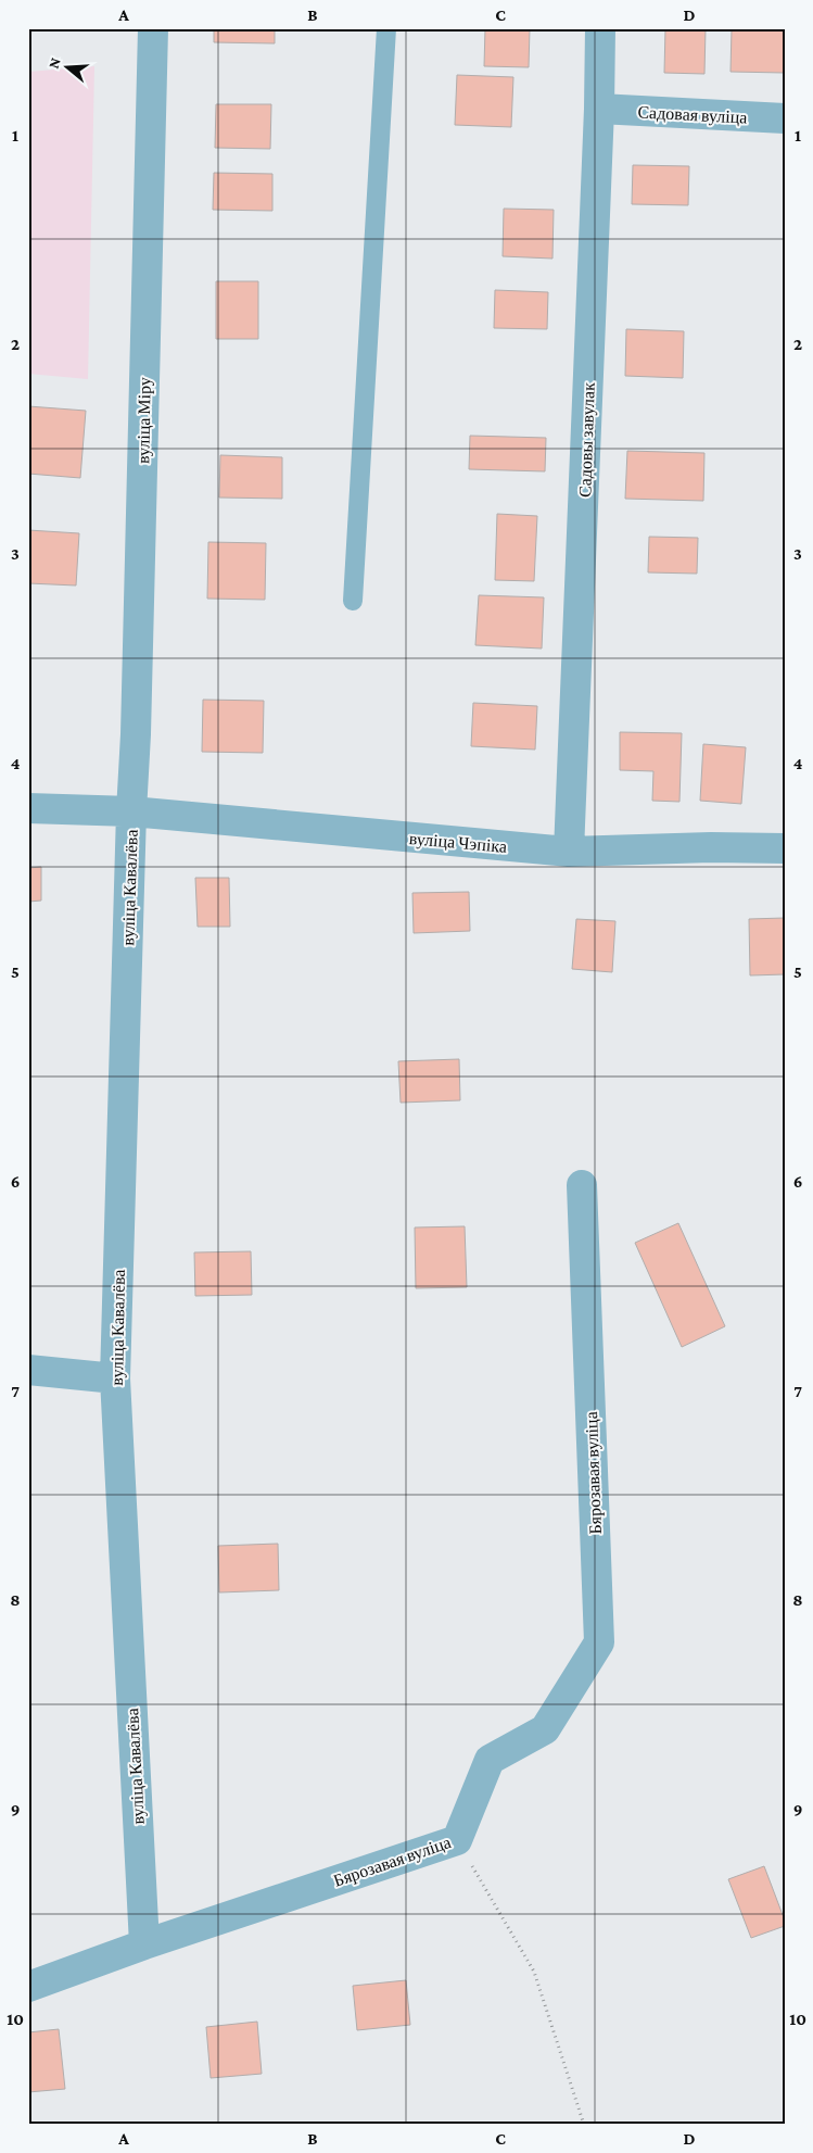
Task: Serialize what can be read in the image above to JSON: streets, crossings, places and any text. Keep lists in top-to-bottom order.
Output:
{
  "streets": {
    "street": [
      "Садовая вуліца",
      "вуліца Міру",
      "Садовы завулак",
      "вуліца Чэпіка",
      "вуліца Кавалёва",
      "Бярозавая вуліца"
    ]
  },
  "crossings": [
    ["Садовая вуліца", "Садовы завулак"],
    ["вуліца Міру", "вуліца Чэпіка"],
    ["вуліца Міру", "вуліца Кавалёва"],
    ["Садовы завулак", "вуліца Чэпіка"],
    ["вуліца Чэпіка", "вуліца Кавалёва"],
    ["вуліца Кавалёва", "Бярозавая вуліца"]
  ],
  "north": "left",
  "grid": {
    "columns": [
      "A",
      "B",
      "C",
      "D"
    ],
    "rows": [
      "1",
      "2",
      "3",
      "4",
      "5",
      "6",
      "7",
      "8",
      "9",
      "10"
    ]
  }
}
